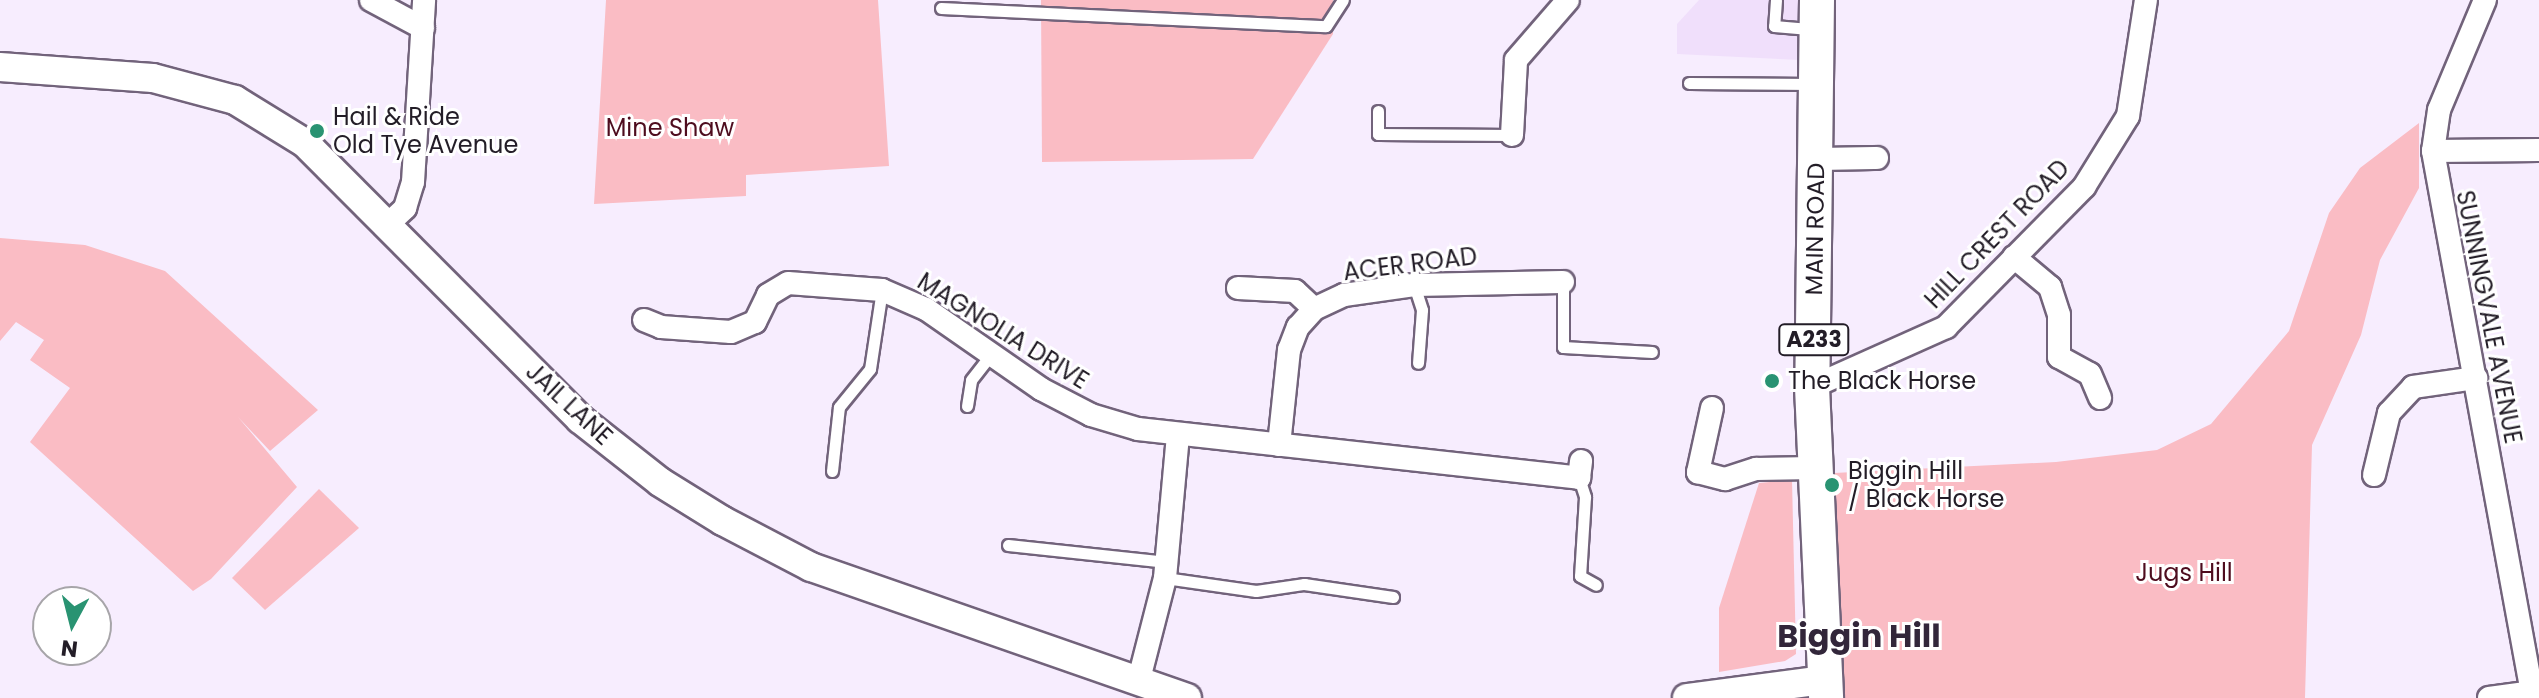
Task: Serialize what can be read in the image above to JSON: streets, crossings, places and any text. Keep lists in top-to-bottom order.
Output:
{
  "streets": {
    "main road": ["MAIN ROAD", "A233"],
    "street": [
      "HILL CREST ROAD",
      "ACER ROAD",
      "SUNNINGVALE AVENUE",
      "MAGNOLIA DRIVE",
      "JAIL LANE"
    ]
  },
  "crossings": [
    ["MAIN ROAD", "HILL CREST ROAD"]
  ],
  "districts": ["Biggin Hill"],
  "parks": ["Mine Shaw", "Jugs Hill"],
  "places": ["Hail & Ride Old Tye Avenue", "The Black Horse", "Biggin Hill / Black Horse"],
  "north": "bottom"
}
